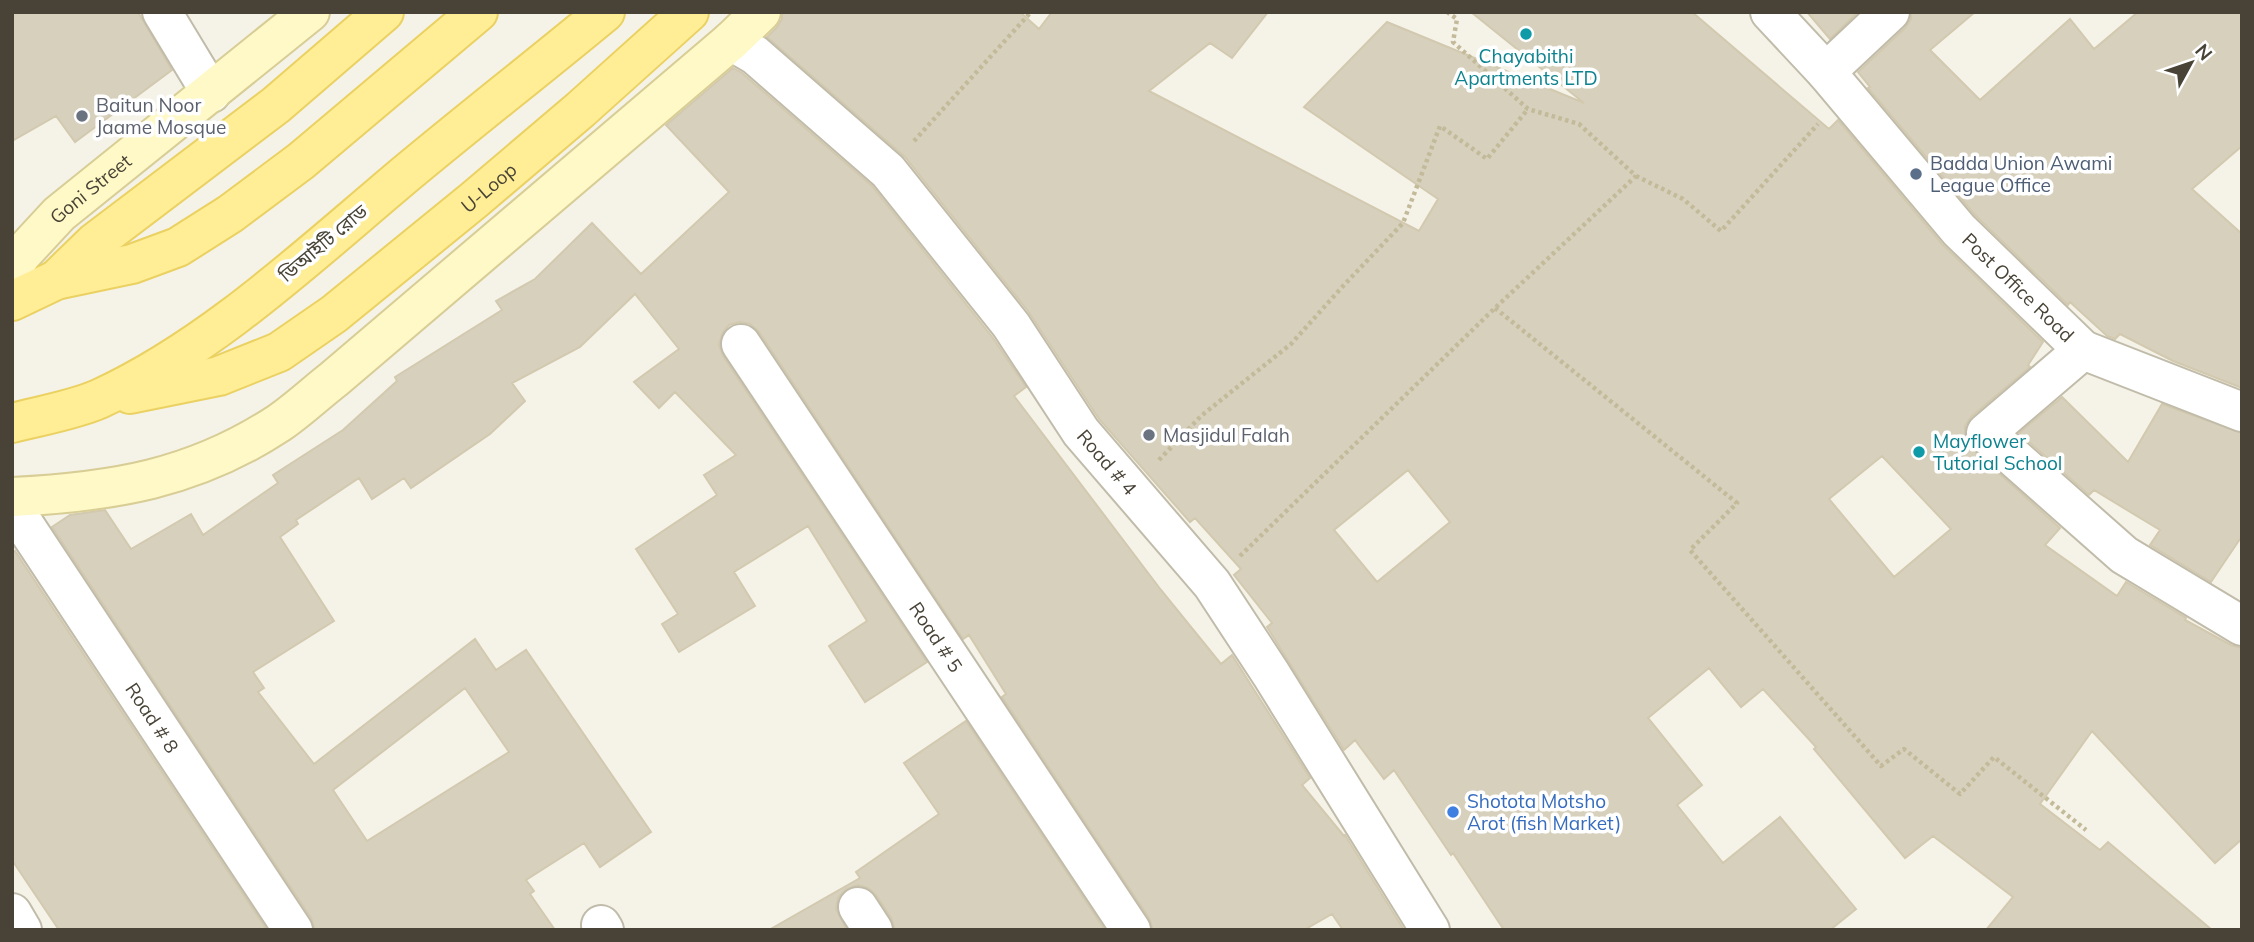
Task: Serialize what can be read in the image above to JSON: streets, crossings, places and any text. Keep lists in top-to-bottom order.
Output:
{
  "streets": {
    "main road": ["U-Loop", "ডিআইটি রোড"],
    "street": [
      "Goni Street",
      "Post Office Road",
      "Road # 4",
      "Road # 5",
      "Road # 8"
    ]
  },
  "crossings": [
    ["U-Loop", "ডিআইটি রোড"]
  ],
  "places": [
    "Chayabithi Apartments LTD",
    "Baitun Noor Jaame Mosque",
    "Badda Union Awami League Office",
    "Masjidul Falah",
    "Mayflower Tutorial School",
    "Shotota Motsho Arot (fish Market)"
  ],
  "north": "top right"
}
